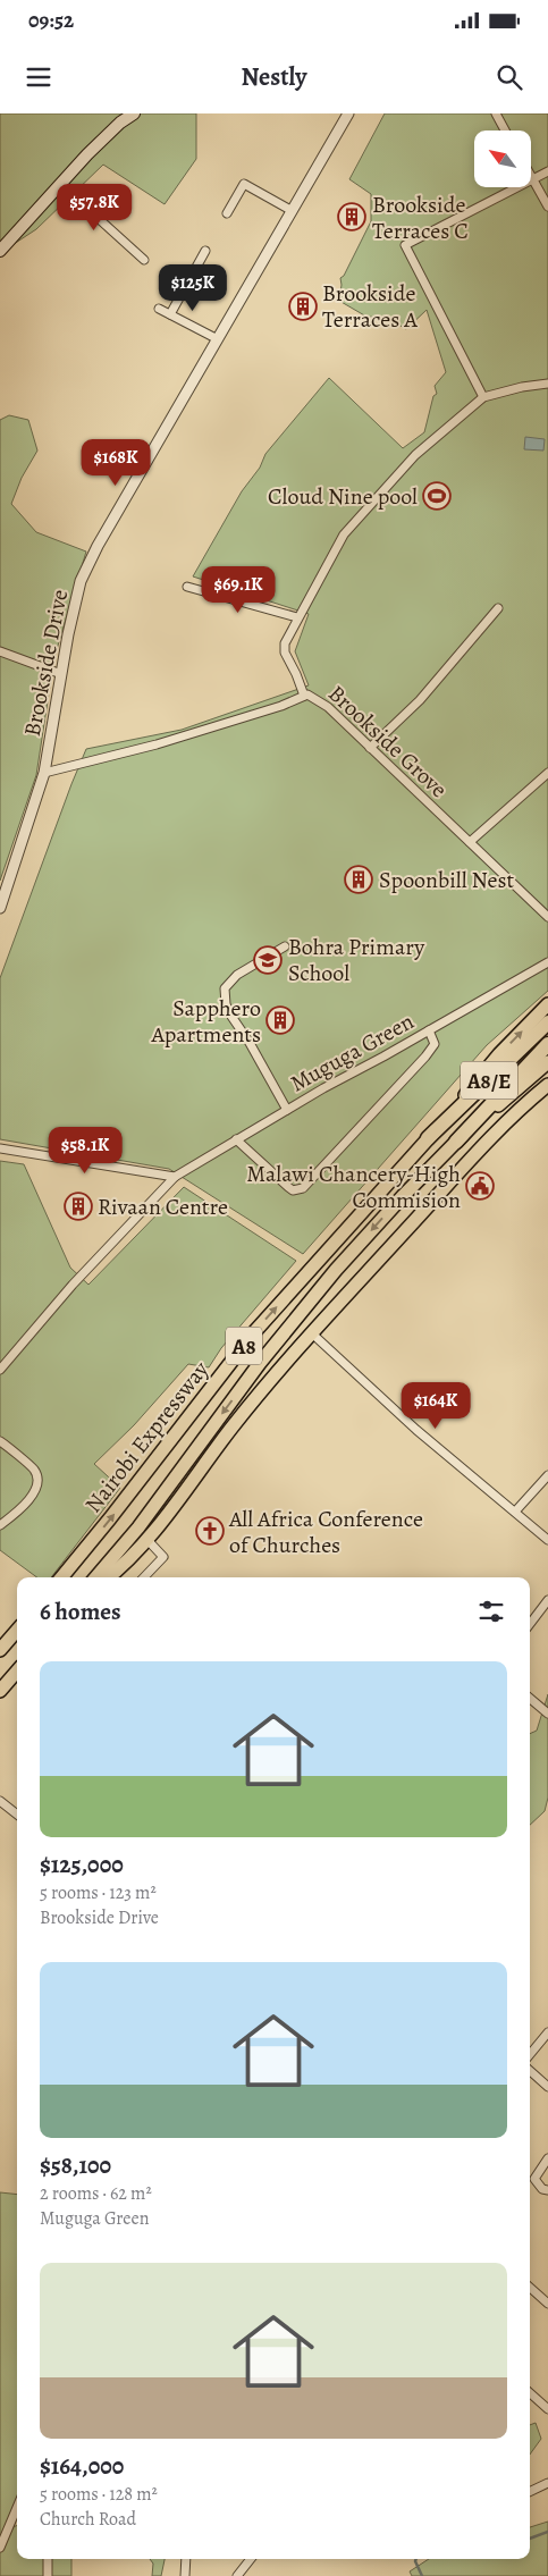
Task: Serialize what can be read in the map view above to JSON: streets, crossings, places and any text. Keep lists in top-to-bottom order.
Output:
{
  "streets": {
    "highway": ["A8/E", "A8", "Nairobi Expressway"],
    "street": ["Brookside Drive", "Brookside Grove", "Muguga Green"]
  },
  "crossings": [
    ["Brookside Drive", "Brookside Grove"],
    ["A8", "Nairobi Expressway"]
  ],
  "places": {
    "building": [
      "Brookside Terraces C",
      "Brookside Terraces A",
      "Spoonbill Nest",
      "Sapphero Apartments",
      "Rivaan Centre"
    ],
    "sports": ["Cloud Nine pool"],
    "school or university": ["Bohra Primary School"],
    "public building": ["Malawi Chancery-High Commision"],
    "church": ["All Africa Conference of Churches"]
  },
  "north": "top left",
  "page": {
    "status": "09:52",
    "header": "Nestly",
    "price": [
      "$57.8K",
      "$125K",
      "$168K",
      "$69.1K",
      "$58.1K",
      "$164K"
    ],
    "heading": "6 homes",
    "list": [
      {
        "name": "$125,000",
        "note": "5 rooms · 123 m² · Brookside Drive"
      },
      {
        "name": "$58,100",
        "note": "2 rooms · 62 m² · Muguga Green"
      },
      {
        "name": "$164,000",
        "note": "5 rooms · 128 m² · Church Road"
      }
    ]
  }
}
